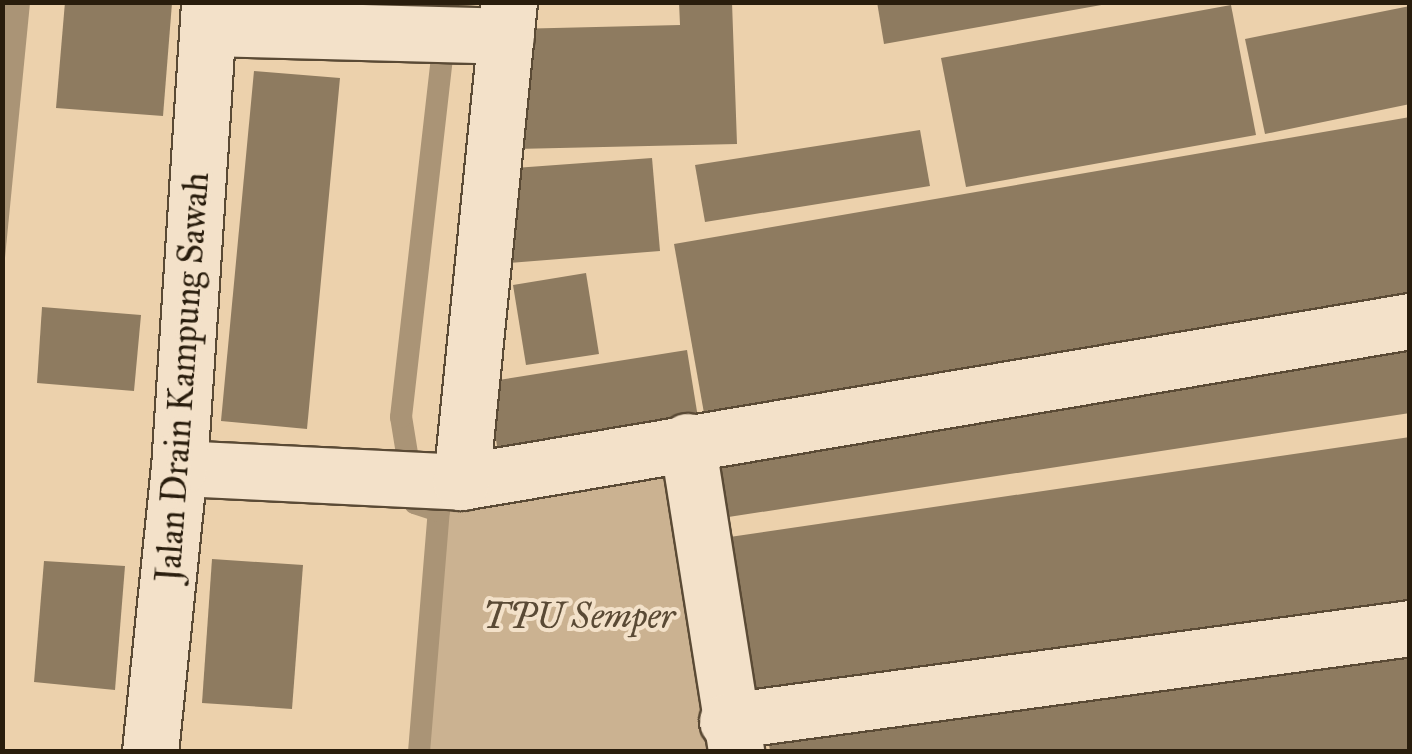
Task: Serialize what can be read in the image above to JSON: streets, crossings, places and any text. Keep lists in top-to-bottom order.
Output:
{
  "streets": {
    "street": ["Jalan Drain Kampung Sawah"]
  },
  "parks": ["TPU Semper"]
}
